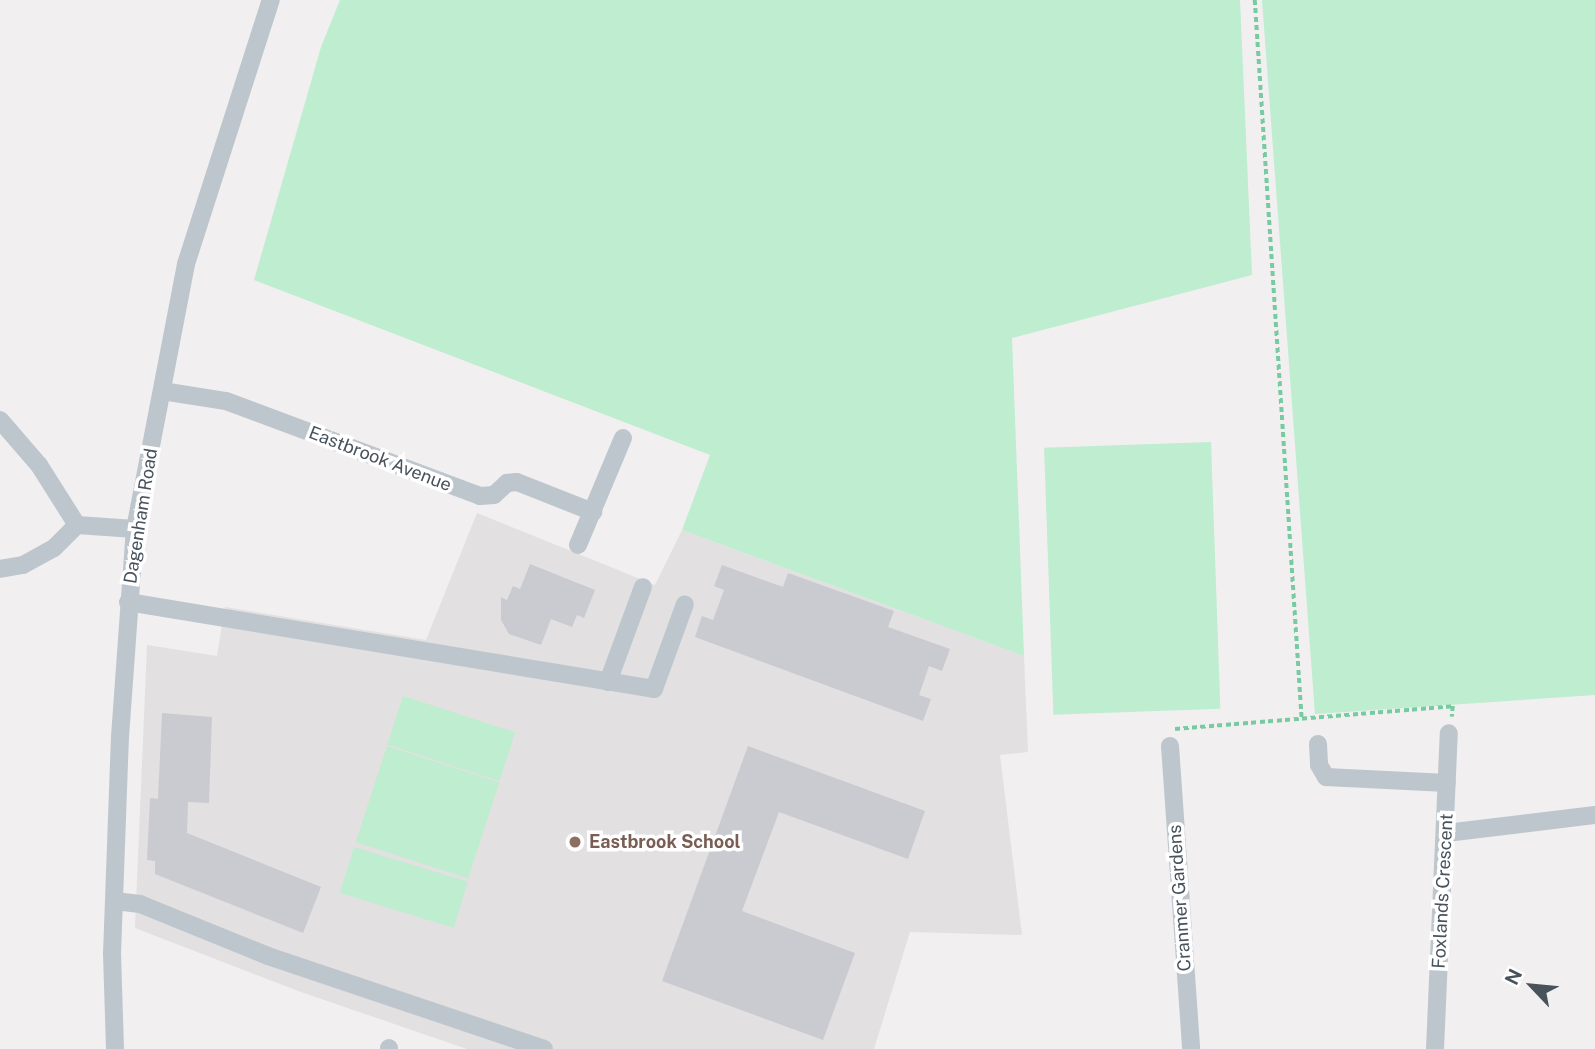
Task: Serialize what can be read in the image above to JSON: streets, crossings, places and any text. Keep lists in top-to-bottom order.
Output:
{
  "streets": {
    "street": [
      "Eastbrook Avenue",
      "Dagenham Road",
      "Foxlands Crescent",
      "Cranmer Gardens"
    ]
  },
  "crossings": [
    ["Eastbrook Avenue", "Dagenham Road"]
  ],
  "places": ["Eastbrook School"],
  "north": "top left"
}
